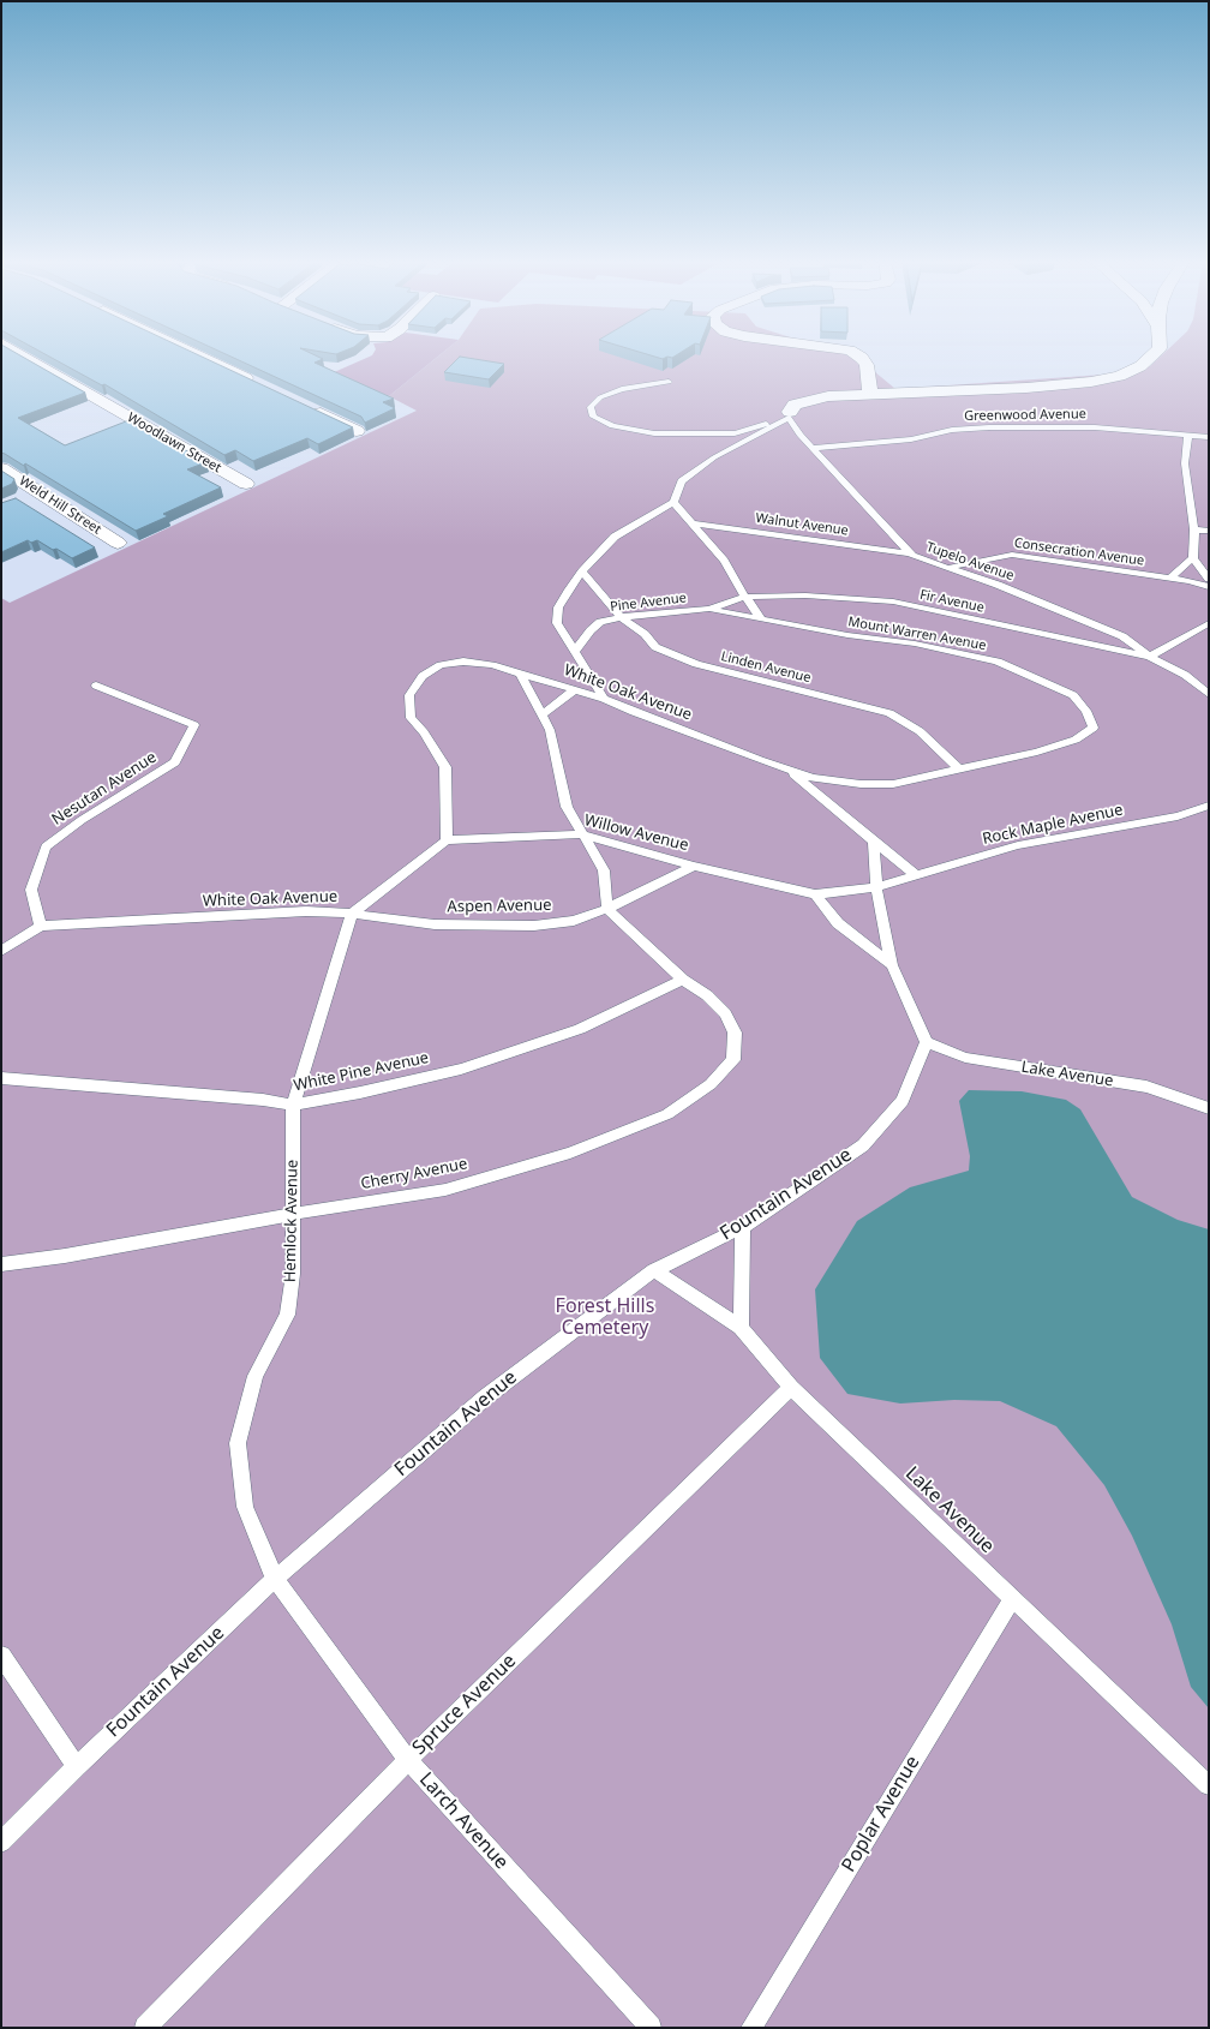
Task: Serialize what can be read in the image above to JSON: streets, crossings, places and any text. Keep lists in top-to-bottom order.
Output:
{
  "streets": {
    "street": ["Woodlawn Street", "Weld Hill Street"],
    "lane": [
      "Greenwood Avenue",
      "Walnut Avenue",
      "Consecration Avenue",
      "Tupelo Avenue",
      "Fir Avenue",
      "Pine Avenue",
      "Mount Warren Avenue",
      "Linden Avenue",
      "White Oak Avenue",
      "Nesutan Avenue",
      "Rock Maple Avenue",
      "Willow Avenue",
      "Aspen Avenue",
      "White Pine Avenue",
      "Lake Avenue",
      "Cherry Avenue",
      "Fountain Avenue",
      "Hemlock Avenue",
      "Spruce Avenue",
      "Poplar Avenue",
      "Larch Avenue"
    ]
  },
  "crossings": [
    ["Greenwood Avenue", "Tupelo Avenue"],
    ["Walnut Avenue", "Tupelo Avenue"],
    ["Consecration Avenue", "Tupelo Avenue"],
    ["Tupelo Avenue", "Fir Avenue"],
    ["Fir Avenue", "Pine Avenue"],
    ["Pine Avenue", "Mount Warren Avenue"],
    ["Pine Avenue", "Linden Avenue"],
    ["Mount Warren Avenue", "Linden Avenue"],
    ["Mount Warren Avenue", "White Oak Avenue"],
    ["White Oak Avenue", "Nesutan Avenue"],
    ["White Oak Avenue", "Rock Maple Avenue"],
    ["White Oak Avenue", "Willow Avenue"],
    ["White Oak Avenue", "Aspen Avenue"],
    ["White Oak Avenue", "Hemlock Avenue"],
    ["Rock Maple Avenue", "Willow Avenue"],
    ["Willow Avenue", "Aspen Avenue"],
    ["Aspen Avenue", "Cherry Avenue"],
    ["Aspen Avenue", "Hemlock Avenue"],
    ["White Pine Avenue", "Cherry Avenue"],
    ["White Pine Avenue", "Hemlock Avenue"],
    ["Lake Avenue", "Fountain Avenue"],
    ["Lake Avenue", "Spruce Avenue"],
    ["Lake Avenue", "Poplar Avenue"],
    ["Cherry Avenue", "Hemlock Avenue"],
    ["Fountain Avenue", "Hemlock Avenue"],
    ["Fountain Avenue", "Larch Avenue"],
    ["Hemlock Avenue", "Larch Avenue"],
    ["Spruce Avenue", "Larch Avenue"]
  ],
  "parks": ["Forest Hills Cemetery"]
}
